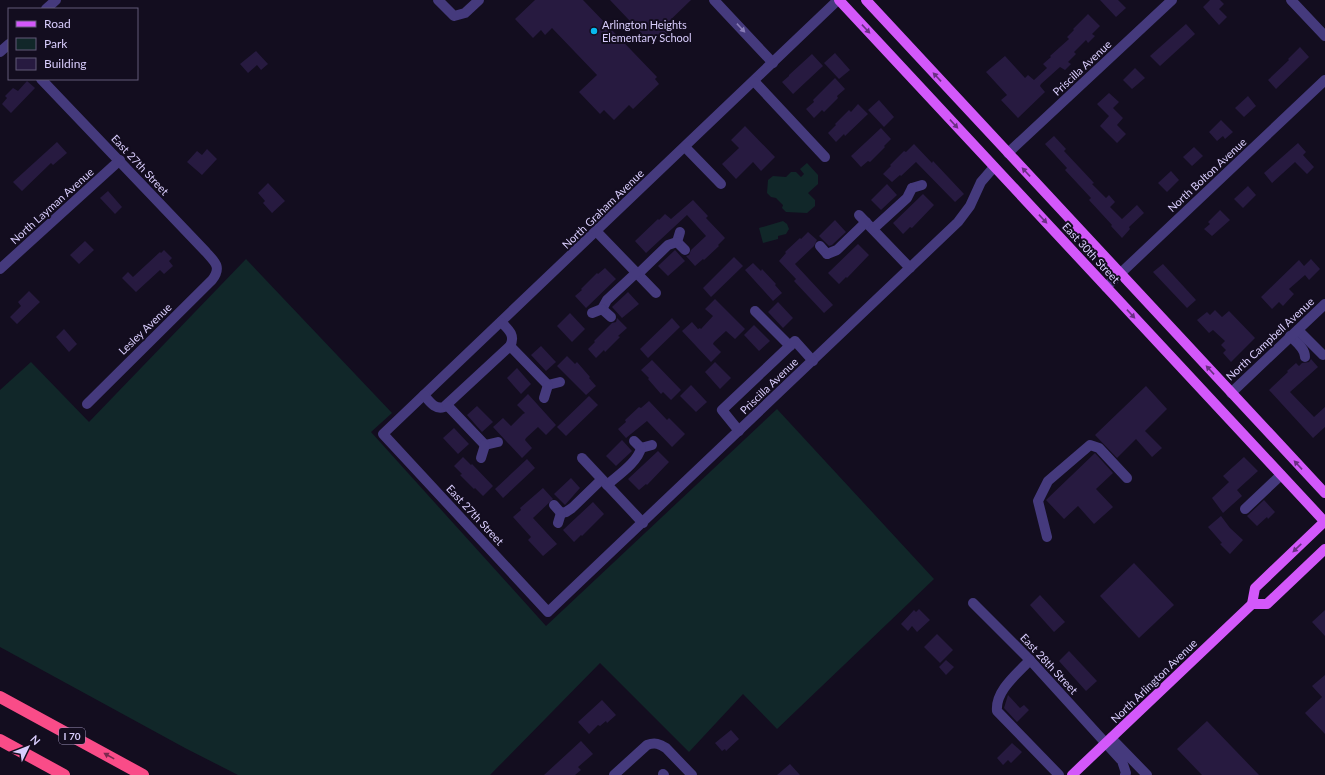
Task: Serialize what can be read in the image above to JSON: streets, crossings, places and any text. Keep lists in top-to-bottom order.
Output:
{
  "streets": {
    "highway": ["I 70"],
    "main road": ["East 30th Street", "North Arlington Avenue"],
    "street": [
      "Priscilla Avenue",
      "East 27th Street",
      "North Bolton Avenue",
      "North Layman Avenue",
      "North Graham Avenue",
      "Lesley Avenue",
      "North Campbell Avenue",
      "East 28th Street"
    ]
  },
  "crossings": [
    ["Priscilla Avenue", "East 27th Street"],
    ["Priscilla Avenue", "East 30th Street"],
    ["East 27th Street", "North Layman Avenue"],
    ["East 27th Street", "North Graham Avenue"],
    ["East 27th Street", "Lesley Avenue"],
    ["North Bolton Avenue", "East 30th Street"],
    ["North Graham Avenue", "East 30th Street"],
    ["East 30th Street", "North Campbell Avenue"],
    ["East 30th Street", "North Arlington Avenue"],
    ["East 28th Street", "North Arlington Avenue"]
  ],
  "places": ["Arlington Heights Elementary School"],
  "legend": ["Road", "Park", "Building"],
  "north": "top right"
}
